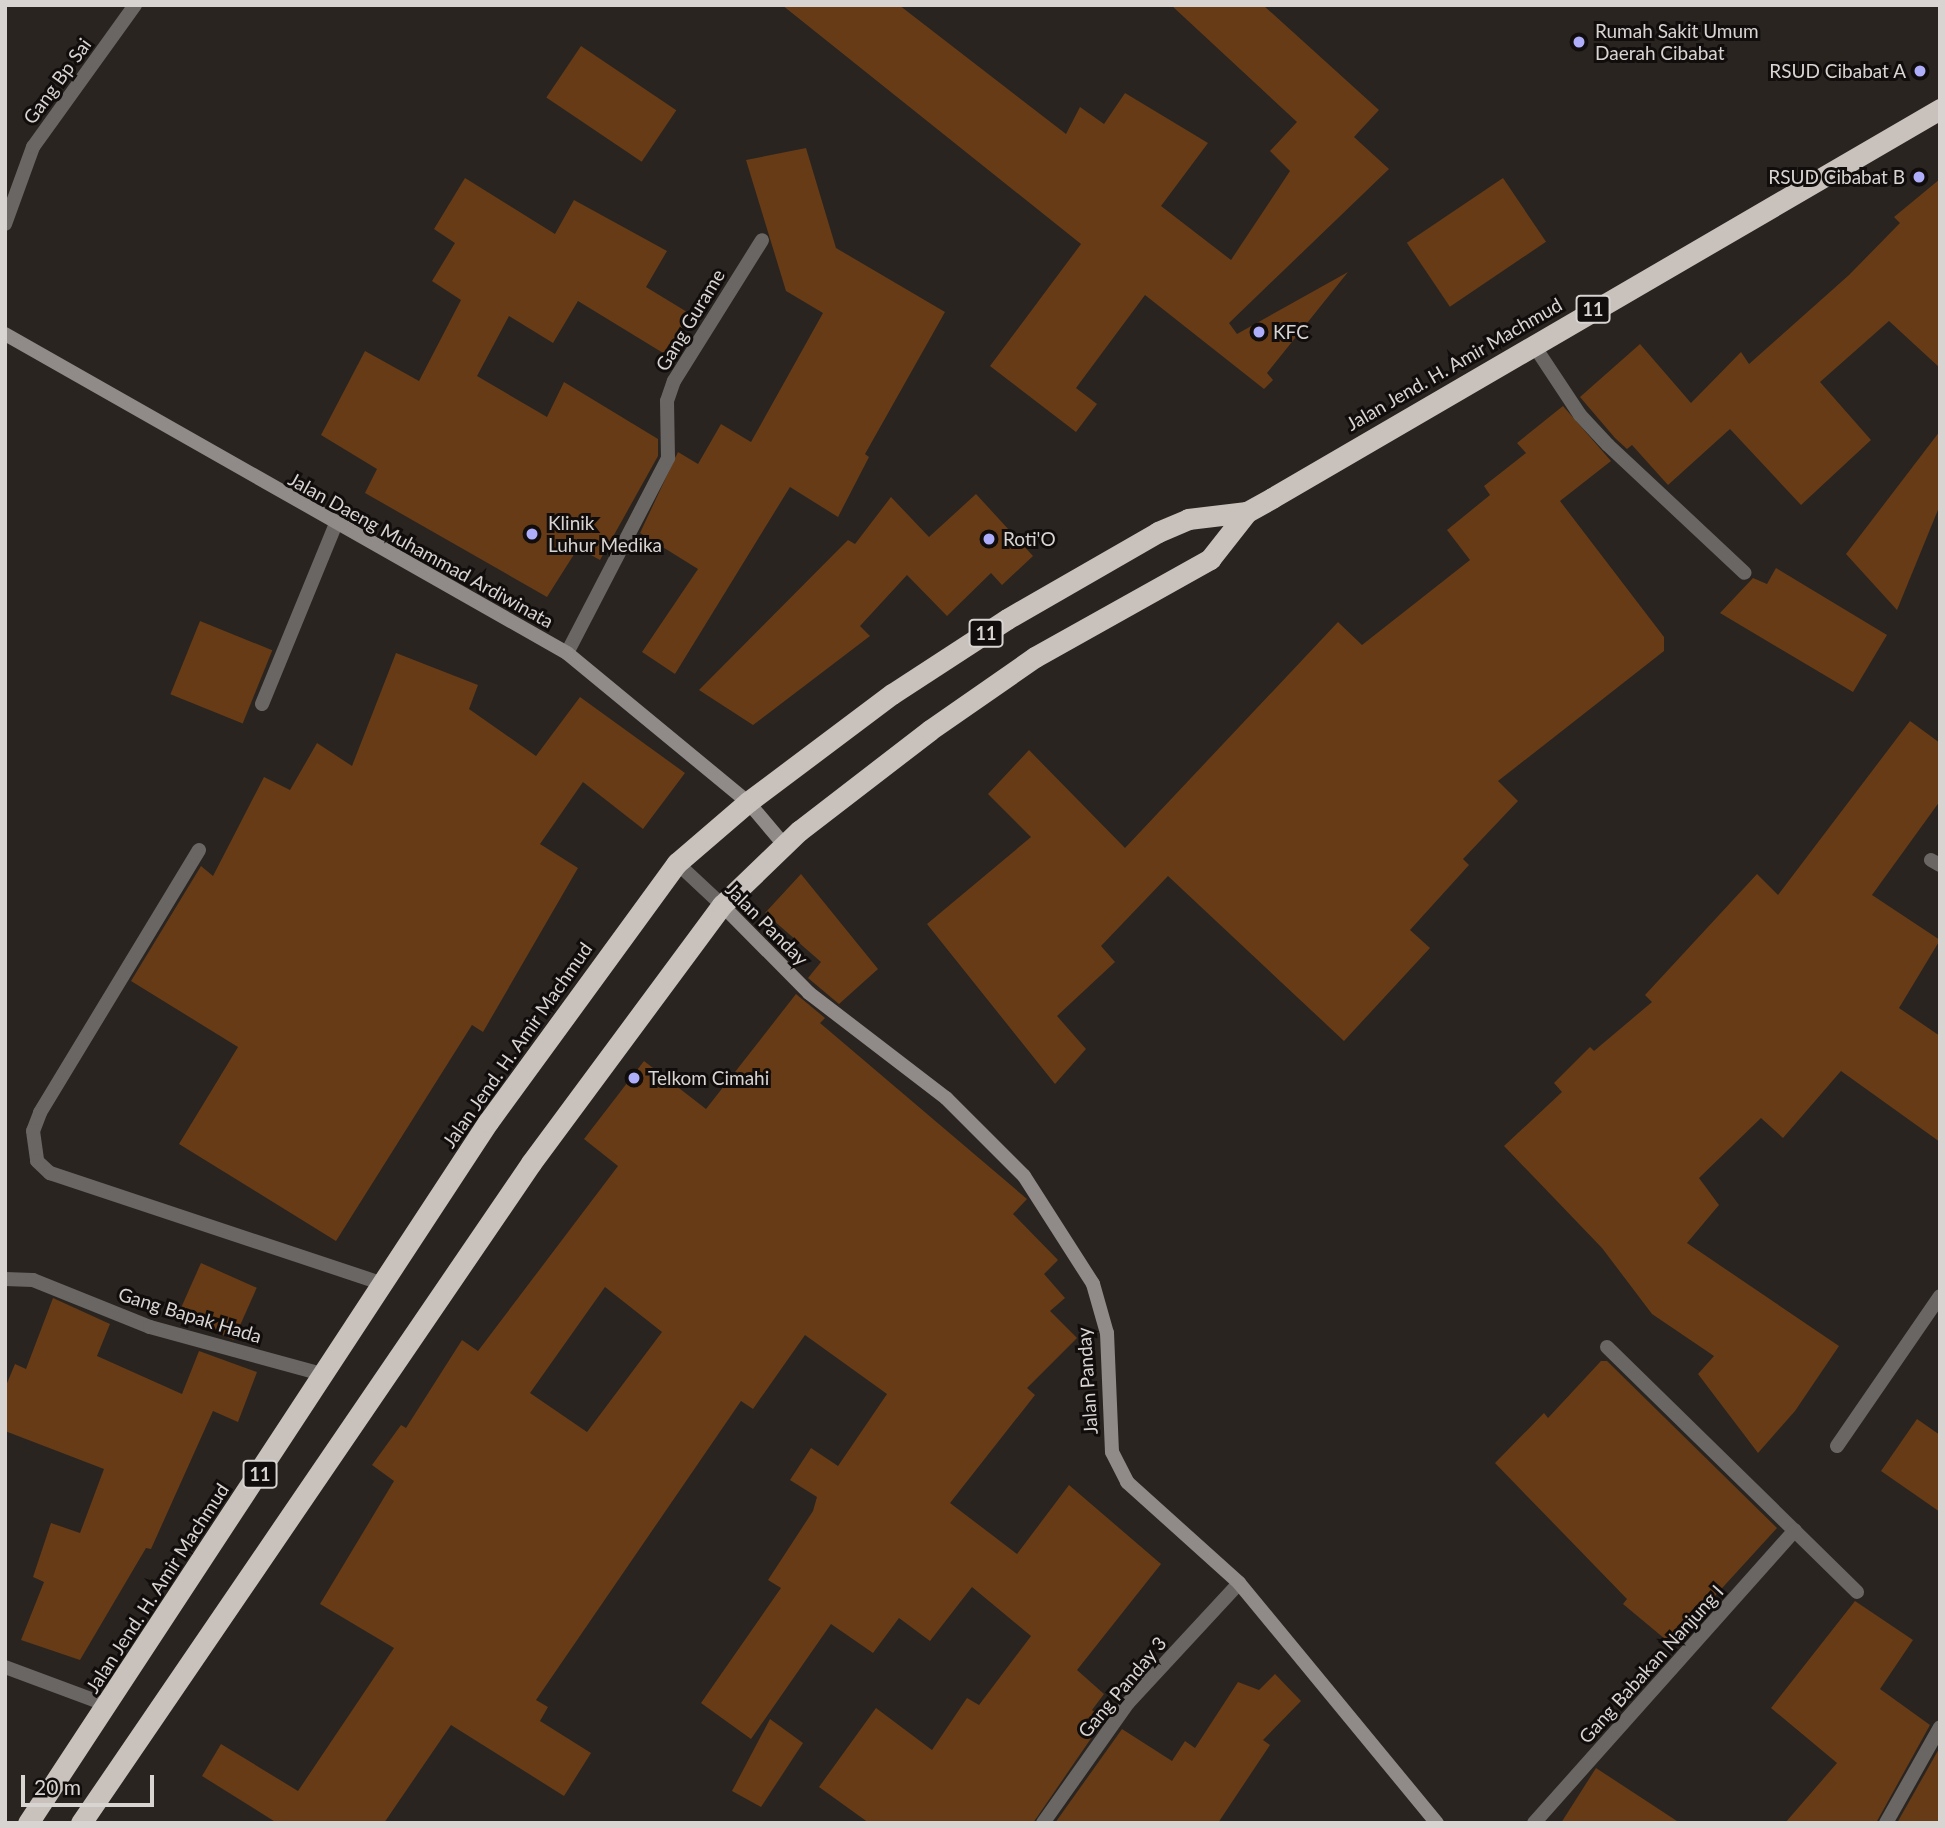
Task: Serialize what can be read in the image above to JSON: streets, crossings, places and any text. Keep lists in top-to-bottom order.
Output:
{
  "streets": {
    "highway": ["11", "Jalan Jend. H. Amir Machmud"],
    "street": [
      "Gang Bp Sai",
      "Gang Gurame",
      "Jalan Daeng Muhammad Ardiwinata",
      "Jalan Panday",
      "Gang Bapak Hada",
      "Gang Babakan Nanjung I",
      "Gang Panday 3"
    ]
  },
  "crossings": [
    ["Gang Gurame", "Jalan Daeng Muhammad Ardiwinata"],
    ["Jalan Jend. H. Amir Machmud", "Jalan Daeng Muhammad Ardiwinata"],
    ["Jalan Jend. H. Amir Machmud", "Jalan Panday"],
    ["Jalan Jend. H. Amir Machmud", "Gang Bapak Hada"],
    ["Jalan Panday", "Gang Panday 3"]
  ],
  "places": [
    "Rumah Sakit Umum Daerah Cibabat",
    "RSUD Cibabat A",
    "RSUD Cibabat B",
    "KFC",
    "Klinik Luhur Medika",
    "Roti'O",
    "Telkom Cimahi"
  ],
  "scale_bar": "20 m"
}
